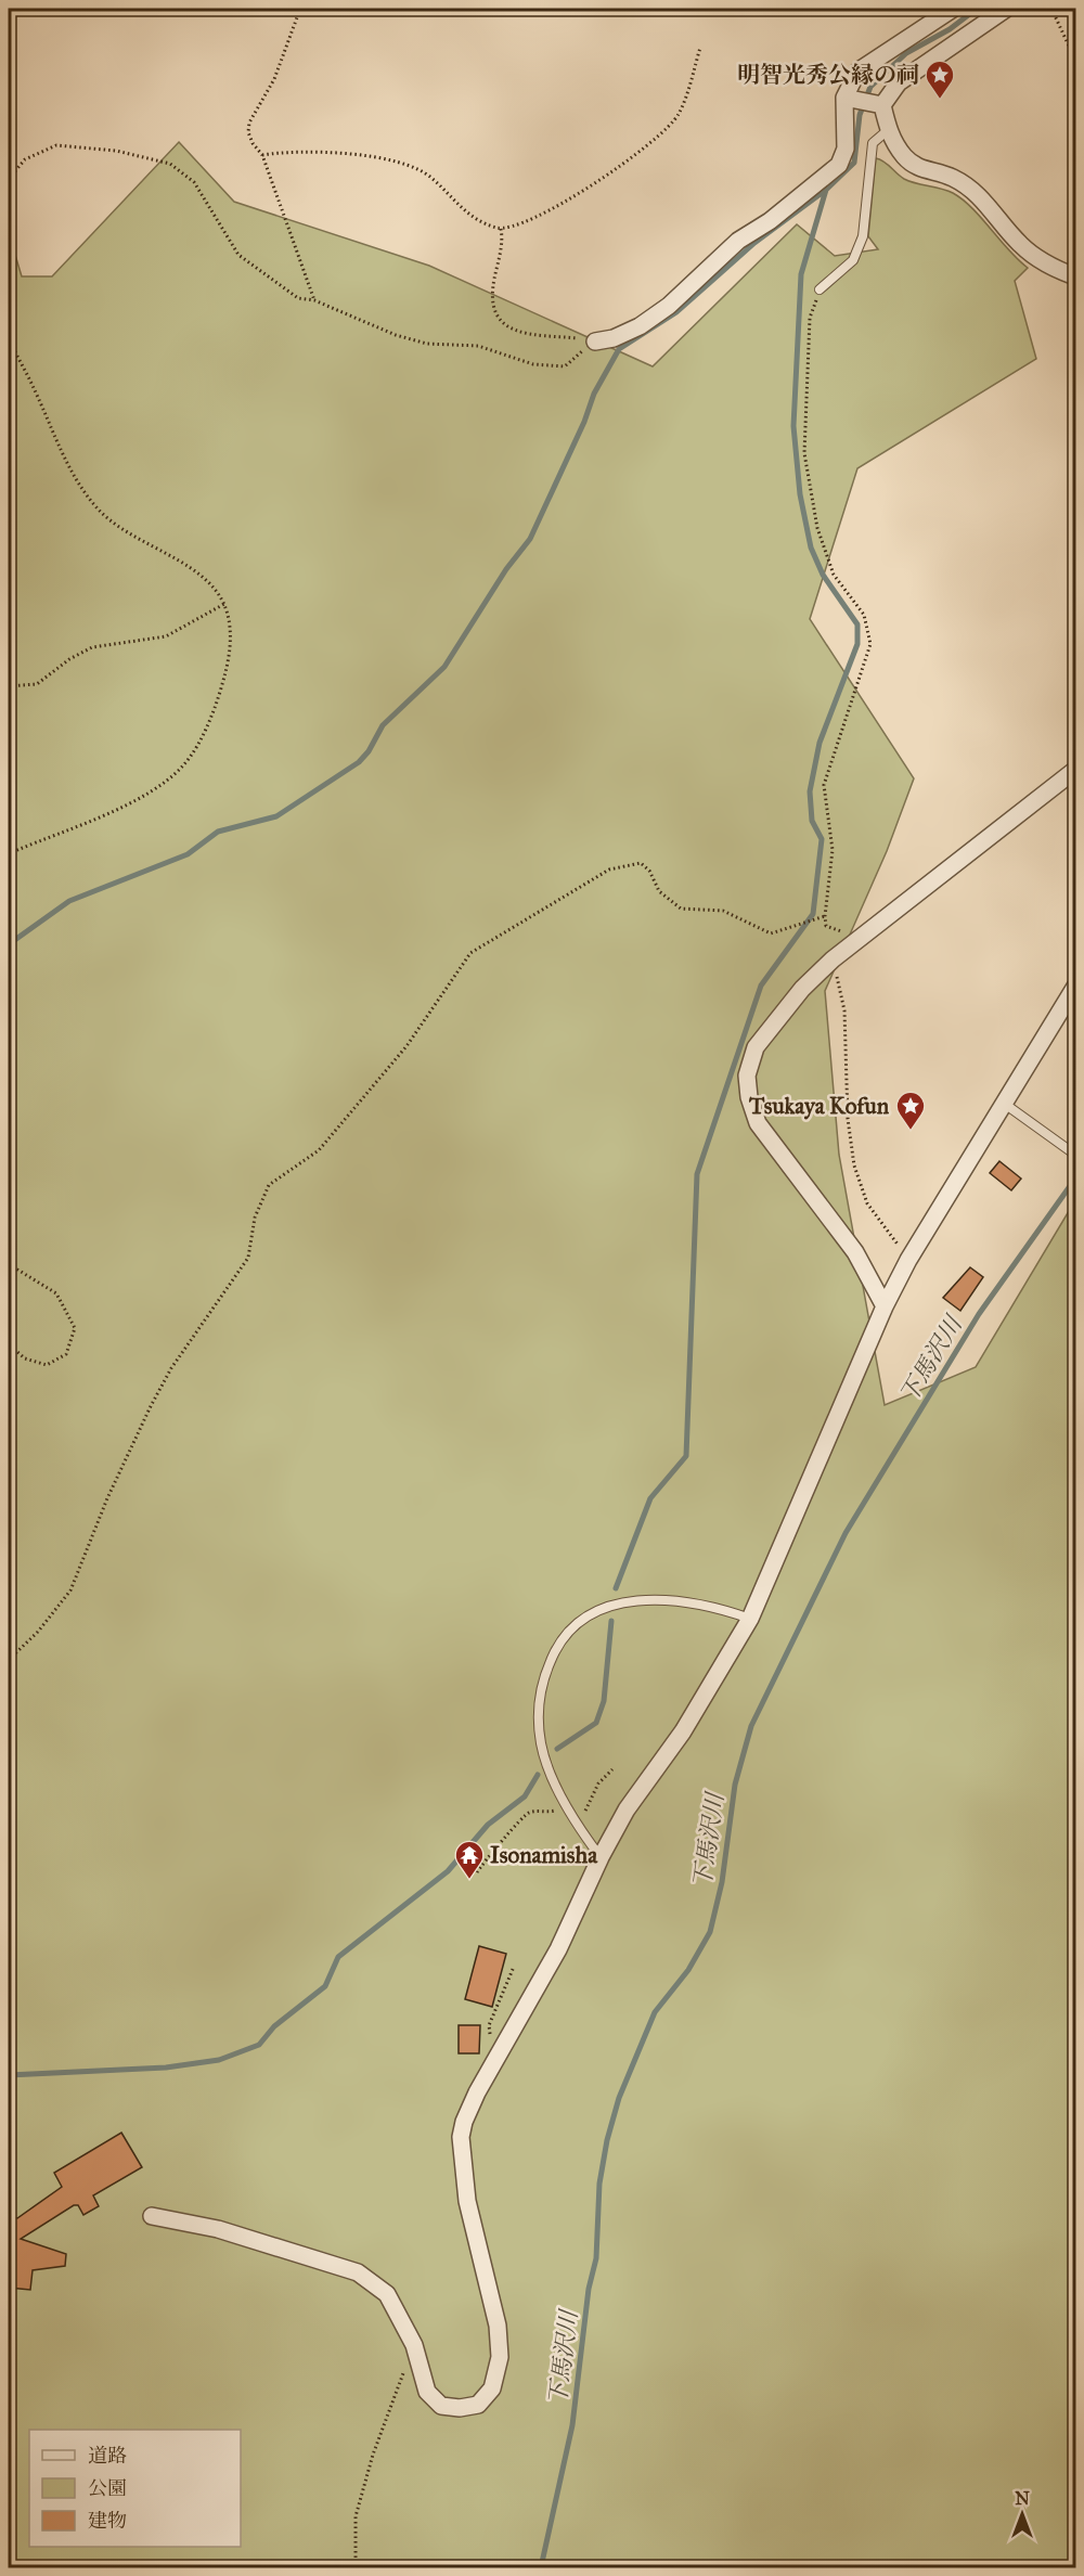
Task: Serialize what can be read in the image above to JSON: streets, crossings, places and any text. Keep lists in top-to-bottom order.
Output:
{
  "water": ["下馬沢川"],
  "places": {
    "place": ["明智光秀公縁の祠", "Tsukaya Kofun"],
    "temple": ["Isonamisha"]
  },
  "legend": ["道路", "公園", "建物"],
  "north": "top"
}
